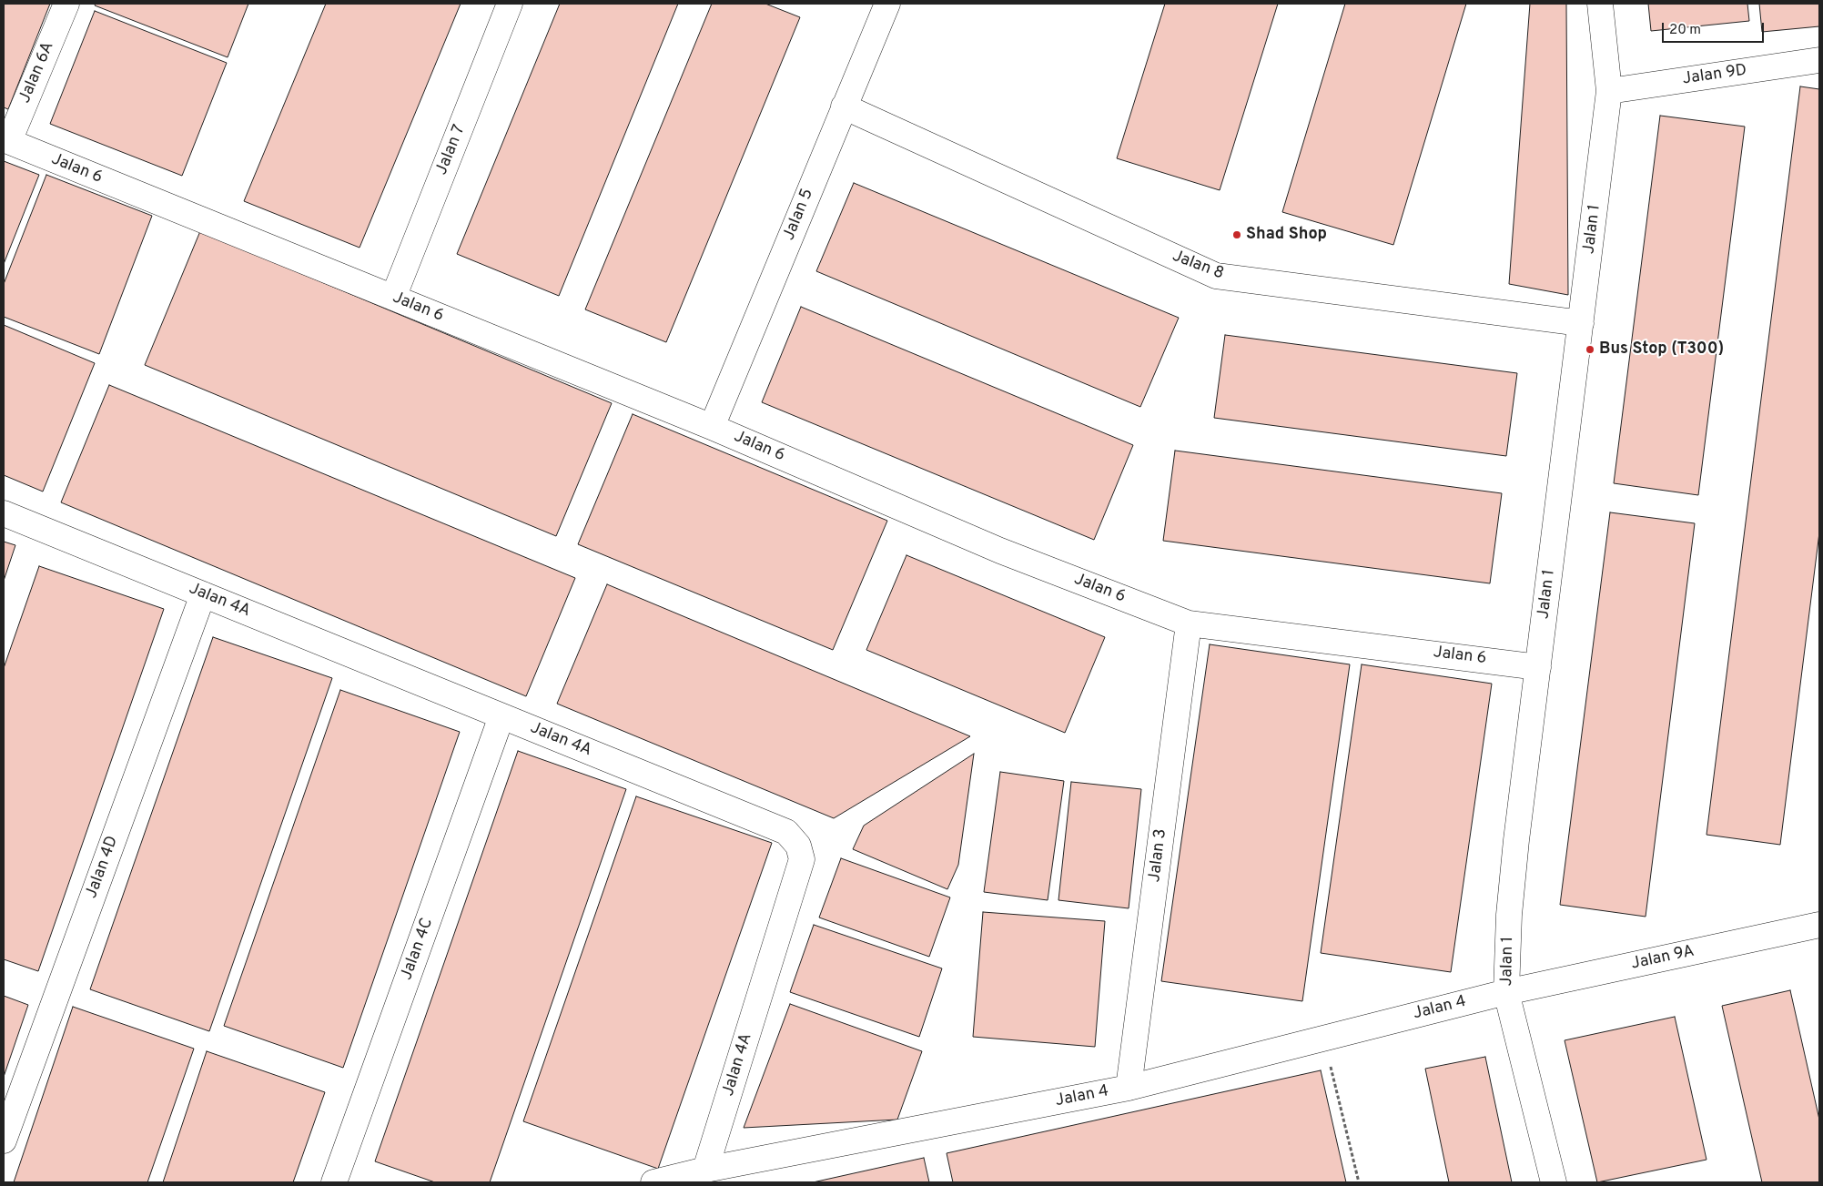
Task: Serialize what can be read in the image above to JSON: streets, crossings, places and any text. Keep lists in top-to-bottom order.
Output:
{
  "streets": {
    "street": [
      "Jalan 6A",
      "Jalan 9D",
      "Jalan 7",
      "Jalan 6",
      "Jalan 5",
      "Jalan 1",
      "Jalan 8",
      "Jalan 4A",
      "Jalan 3",
      "Jalan 4D",
      "Jalan 4C",
      "Jalan 9A",
      "Jalan 4"
    ]
  },
  "crossings": [
    ["Jalan 6A", "Jalan 6"],
    ["Jalan 9D", "Jalan 1"],
    ["Jalan 7", "Jalan 6"],
    ["Jalan 6", "Jalan 5"],
    ["Jalan 6", "Jalan 1"],
    ["Jalan 6", "Jalan 3"],
    ["Jalan 5", "Jalan 8"],
    ["Jalan 1", "Jalan 8"],
    ["Jalan 1", "Jalan 9A"],
    ["Jalan 1", "Jalan 4"],
    ["Jalan 4A", "Jalan 4D"],
    ["Jalan 4A", "Jalan 4C"],
    ["Jalan 4A", "Jalan 4"],
    ["Jalan 3", "Jalan 4"],
    ["Jalan 9A", "Jalan 4"]
  ],
  "places": ["Shad Shop", "Bus Stop (T300)"],
  "scale_bar": "20 m"
}
